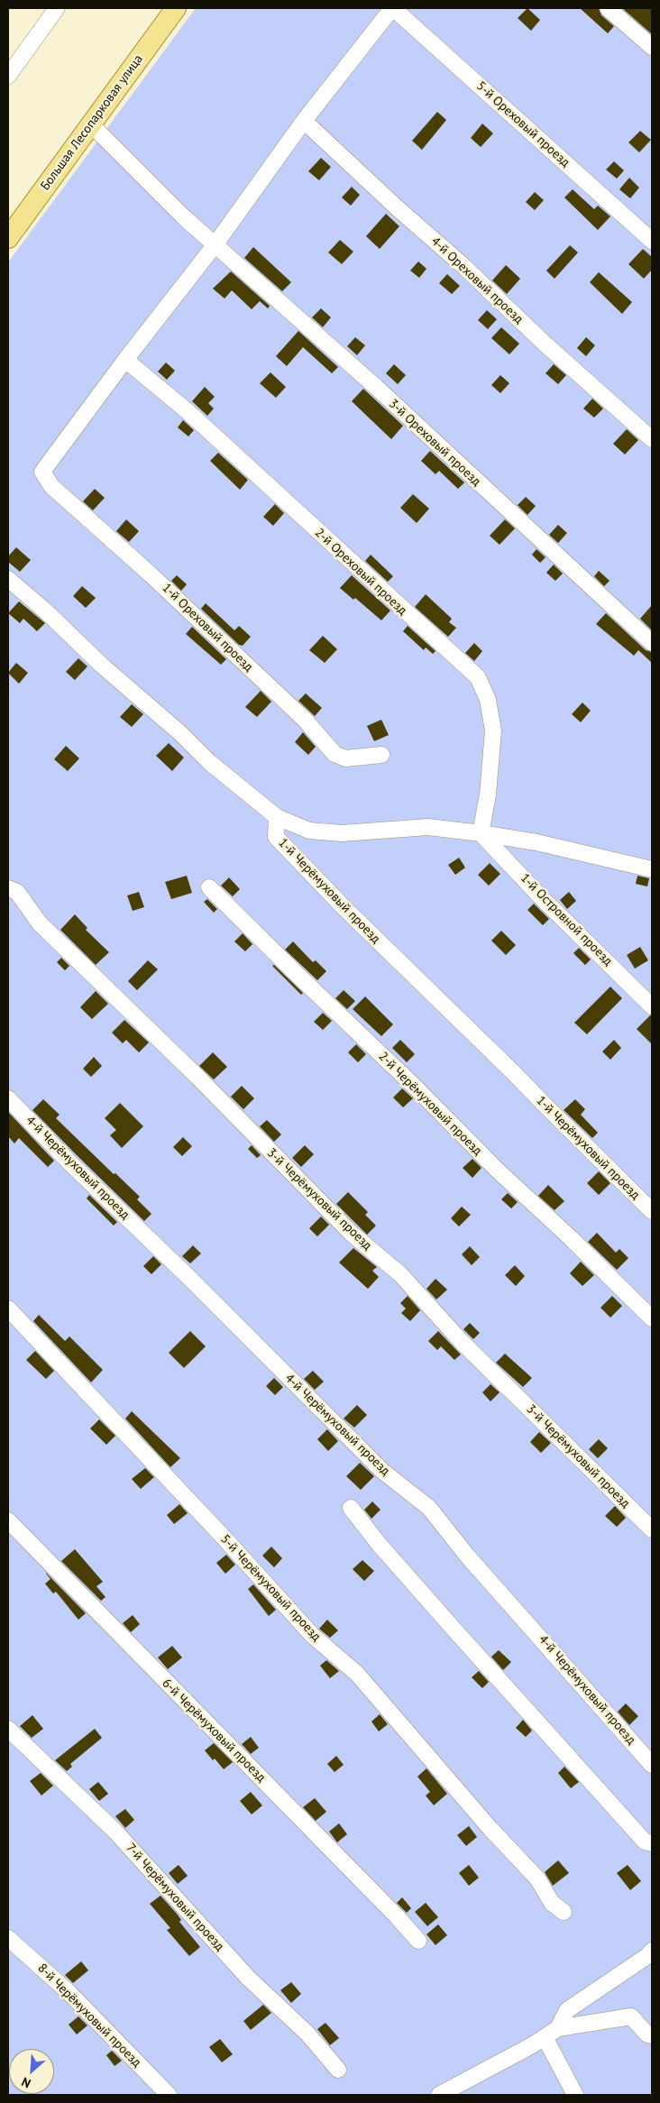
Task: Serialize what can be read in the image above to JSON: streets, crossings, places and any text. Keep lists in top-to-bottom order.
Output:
{
  "streets": {
    "main road": ["Большая Лесопарковая улица"],
    "street": [
      "5-й Ореховый проезд",
      "4-й Ореховый проезд",
      "3-й Ореховый проезд",
      "2-й Ореховый проезд",
      "1-й Ореховый проезд",
      "1-й Черёмуховый проезд",
      "1-й Островной проезд",
      "2-й Черёмуховый проезд",
      "4-й Черёмуховый проезд",
      "3-й Черёмуховый проезд",
      "5-й Черёмуховый проезд",
      "6-й Черёмуховый проезд",
      "7-й Черёмуховый проезд",
      "8-й Черёмуховый проезд"
    ]
  },
  "crossings": [
    ["Большая Лесопарковая улица", "3-й Ореховый проезд"],
    ["2-й Ореховый проезд", "1-й Ореховый проезд"],
    ["2-й Ореховый проезд", "1-й Островной проезд"]
  ],
  "north": "bottom left"
}
